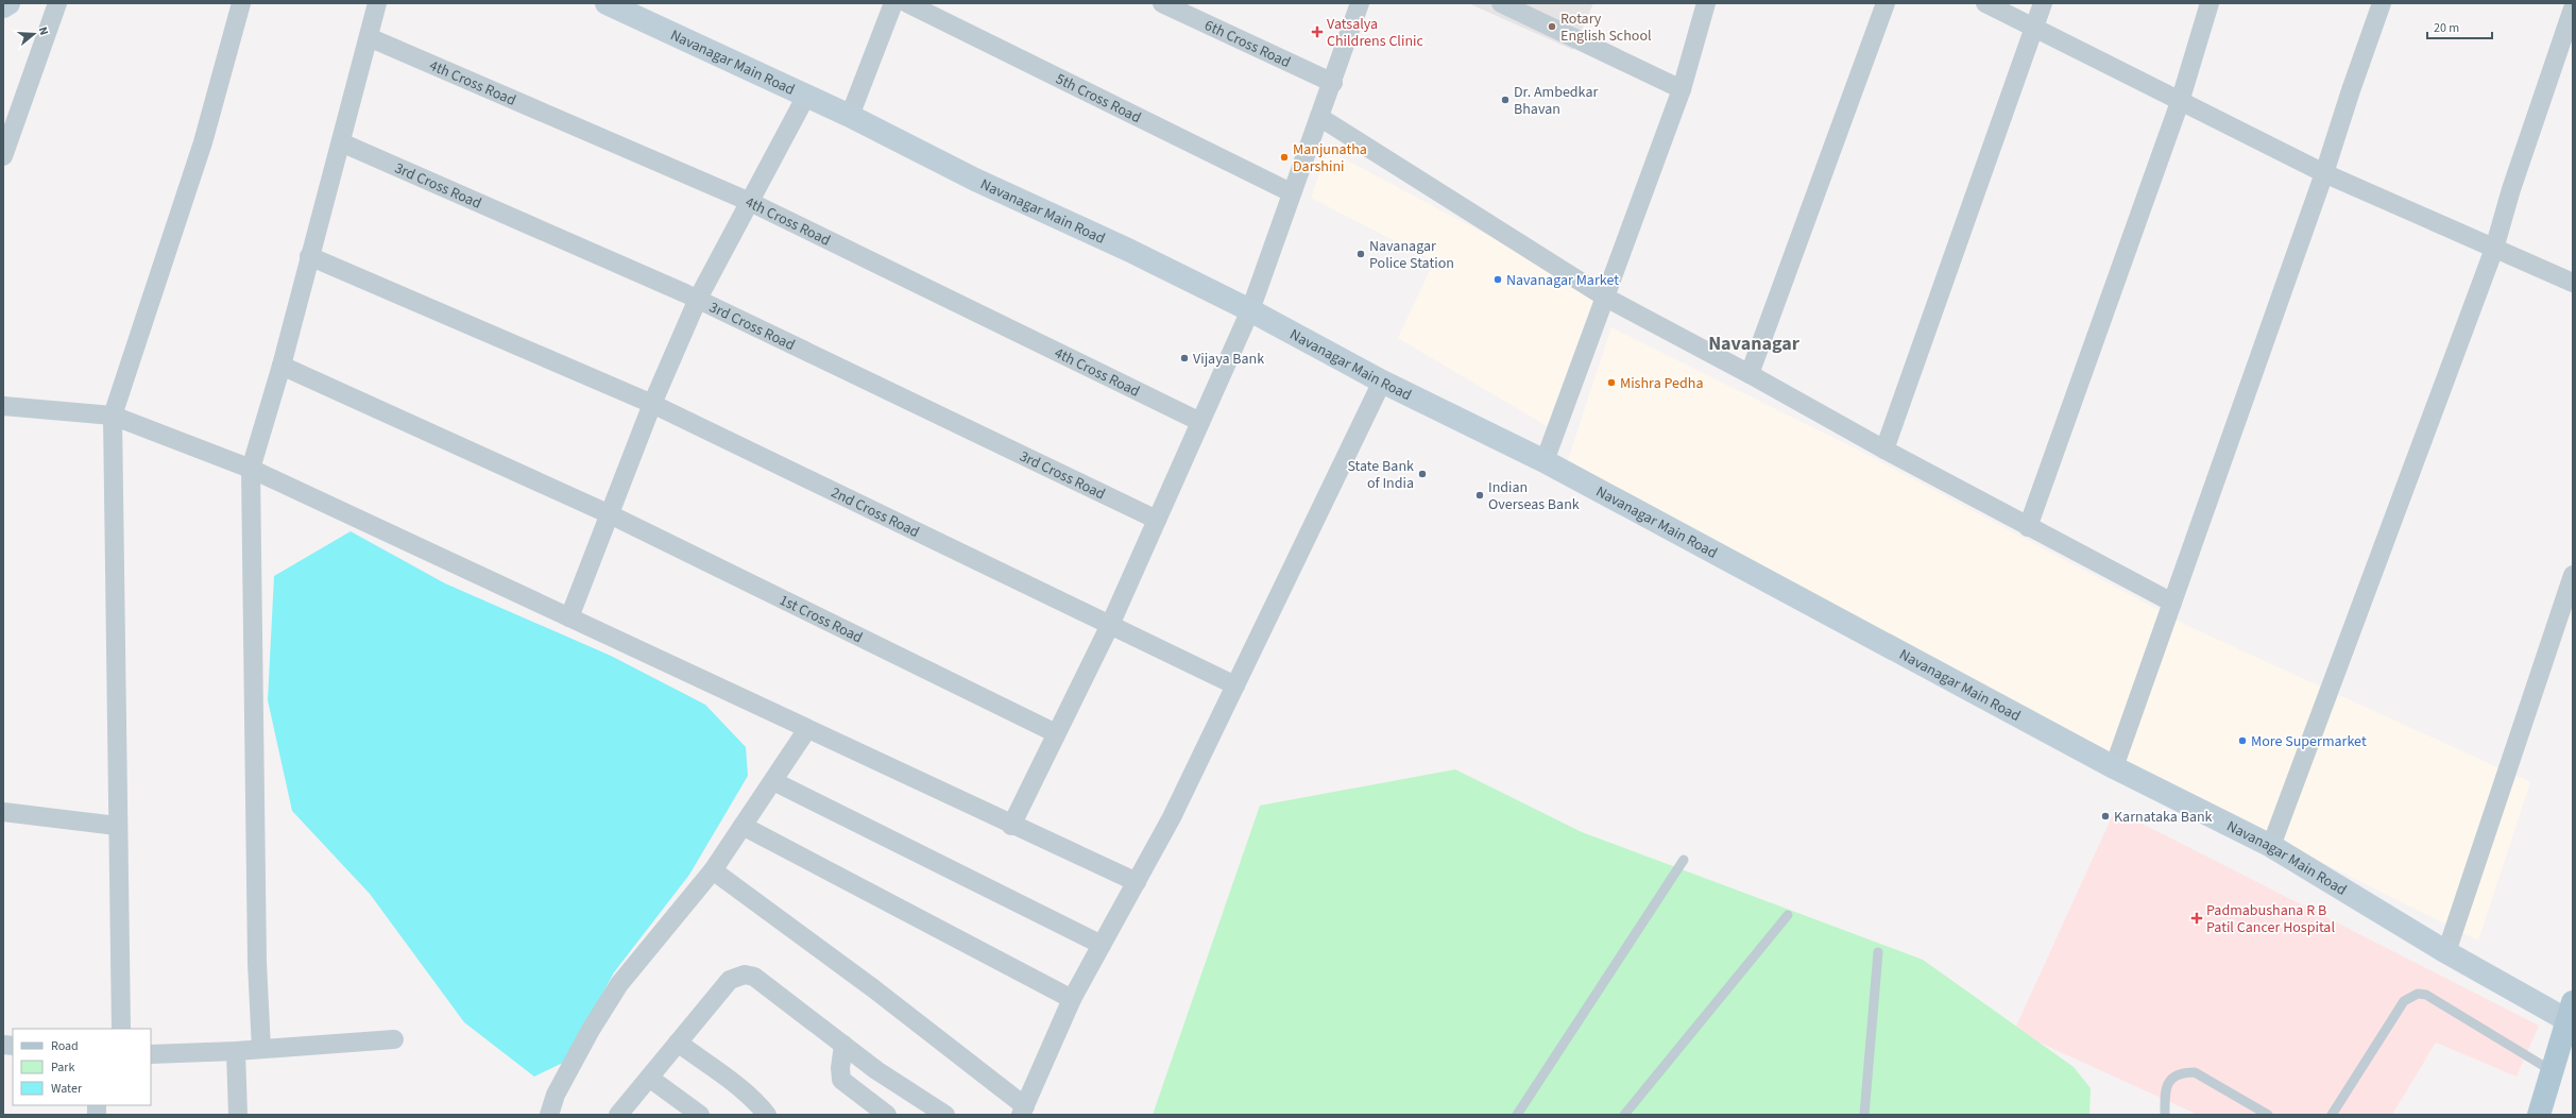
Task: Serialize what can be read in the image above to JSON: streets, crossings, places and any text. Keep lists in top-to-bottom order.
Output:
{
  "streets": {
    "main road": ["Navanagar Main Road"],
    "street": [
      "6th Cross Road",
      "4th Cross Road",
      "5th Cross Road",
      "3rd Cross Road",
      "2nd Cross Road",
      "1st Cross Road"
    ]
  },
  "districts": ["Navanagar"],
  "places": {
    "other": [
      "Rotary English School",
      "Dr. Ambedkar Bhavan",
      "Manjunatha Darshini",
      "Navanagar Police Station",
      "Navanagar Market",
      "Vijaya Bank",
      "Mishra Pedha",
      "State Bank of India",
      "Indian Overseas Bank",
      "More Supermarket",
      "Karnataka Bank"
    ],
    "health": ["Vatsalya Childrens Clinic", "Padmabushana R B Patil Cancer Hospital"]
  },
  "legend": ["Road", "Park", "Water"],
  "scale_bar": "20 m",
  "north": "right"
}
